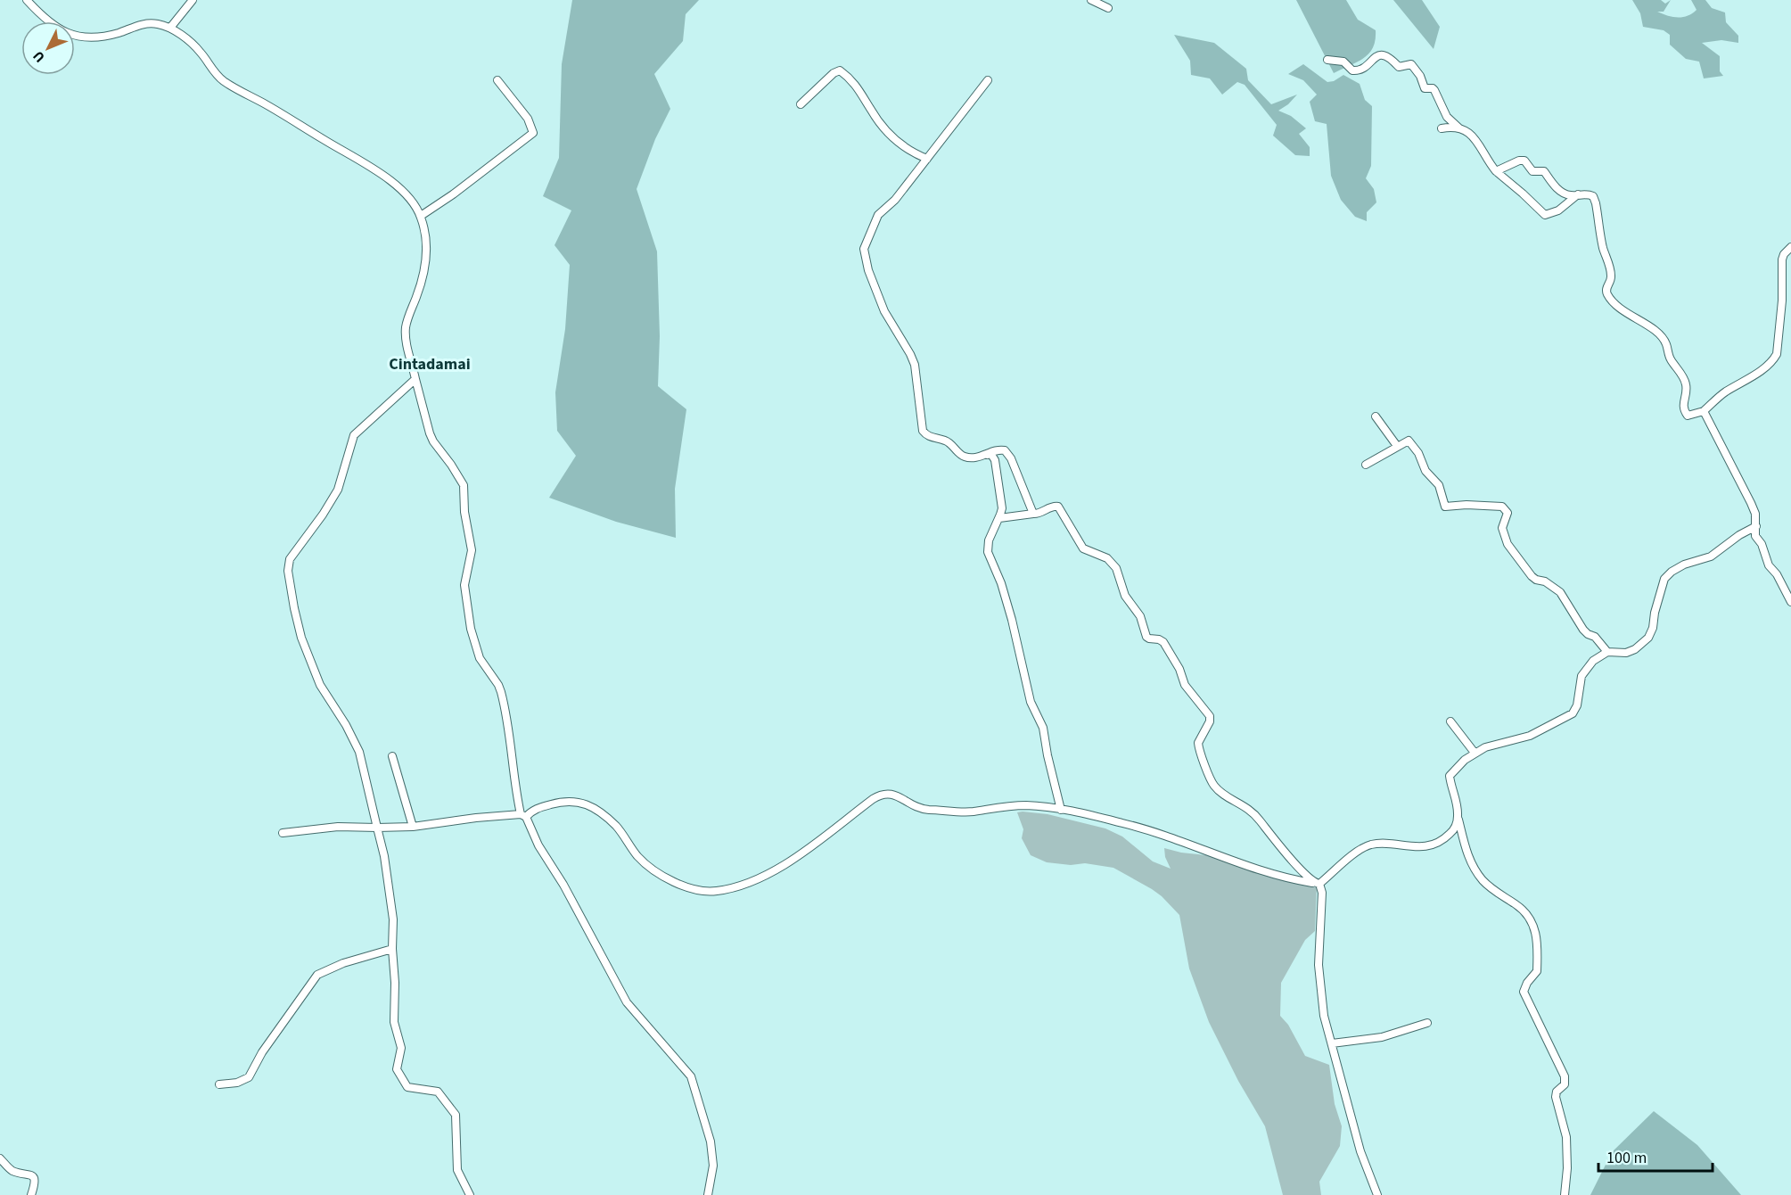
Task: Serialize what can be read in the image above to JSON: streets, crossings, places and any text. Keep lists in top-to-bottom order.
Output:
{
  "districts": ["Cintadamai"],
  "scale_bar": "100 m",
  "north": "bottom left"
}
